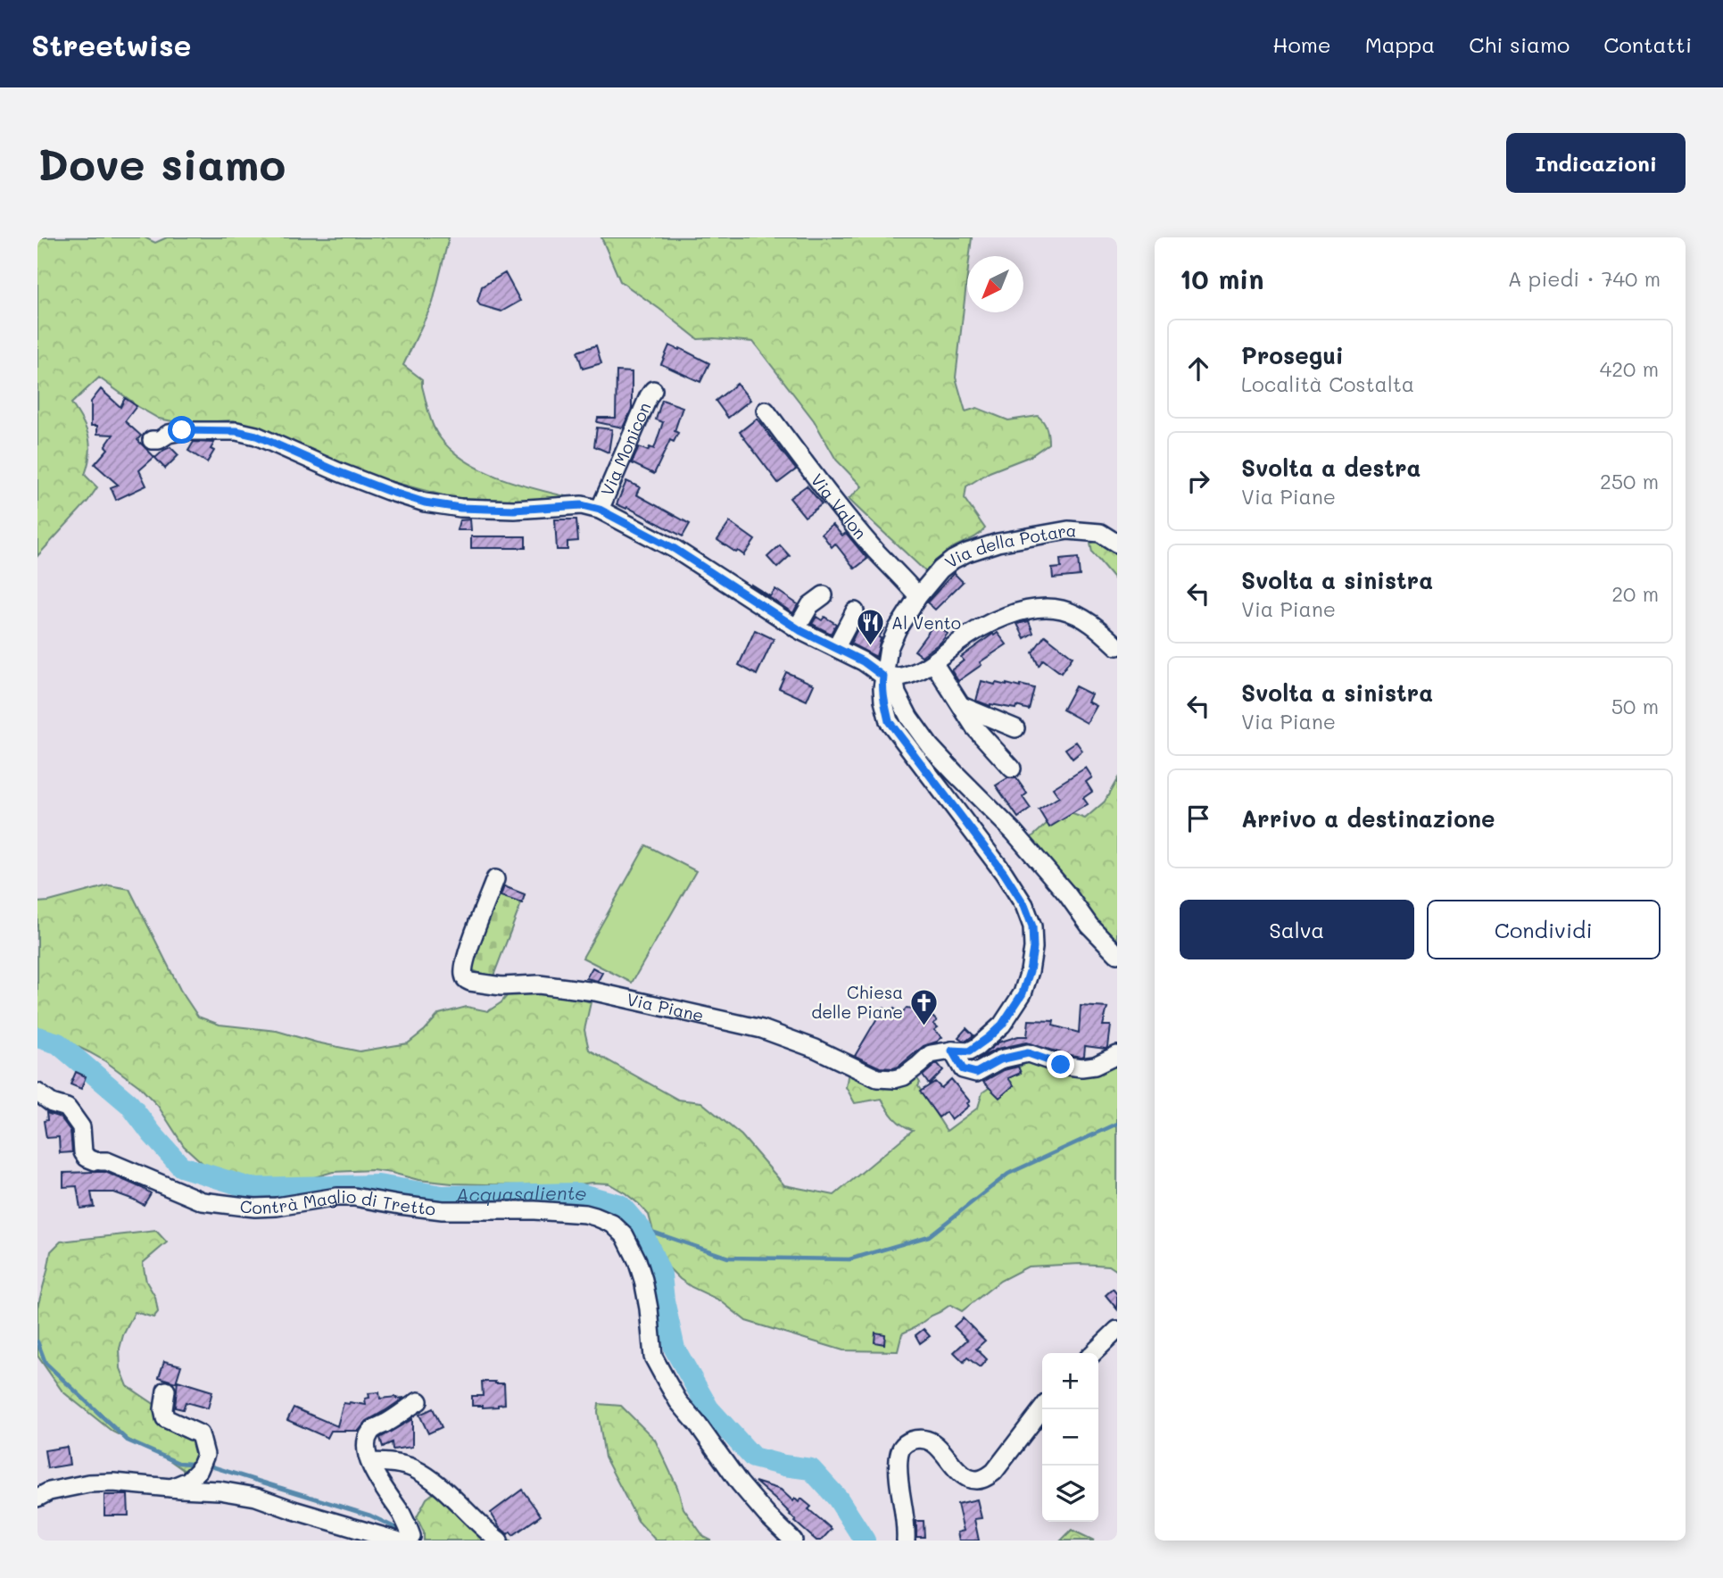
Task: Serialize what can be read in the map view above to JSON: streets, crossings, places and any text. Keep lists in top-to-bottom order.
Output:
{
  "streets": {
    "street": [
      "Via Monicon",
      "Via Valon",
      "Via della Potara",
      "Via Piane",
      "Contrà Maglio di Tretto"
    ]
  },
  "crossings": [
    ["Via Valon", "Via della Potara"],
    ["Via Valon", "Via Piane"],
    ["Via della Potara", "Via Piane"]
  ],
  "water": ["Acquasaliente"],
  "places": {
    "restaurant": ["Al Vento"],
    "church": ["Chiesa delle Piane"]
  },
  "north": "bottom left",
  "page": {
    "header": "Streetwise",
    "nav": [
      "Home",
      "Mappa",
      "Chi siamo",
      "Contatti"
    ],
    "buttons": [
      "Indicazioni",
      ["Salva", "Condividi"]
    ],
    "title": "Dove siamo",
    "heading": ["10 min", "A piedi · 740 m"],
    "list": [
      ["Prosegui", "Località Costalta", "420 m"],
      ["Svolta a destra", "Via Piane", "250 m"],
      ["Svolta a sinistra", "Via Piane", "20 m"],
      ["Svolta a sinistra", "Via Piane", "50 m"],
      "Arrivo a destinazione"
    ],
    "map_buttons": ["+", "−"]
  }
}
